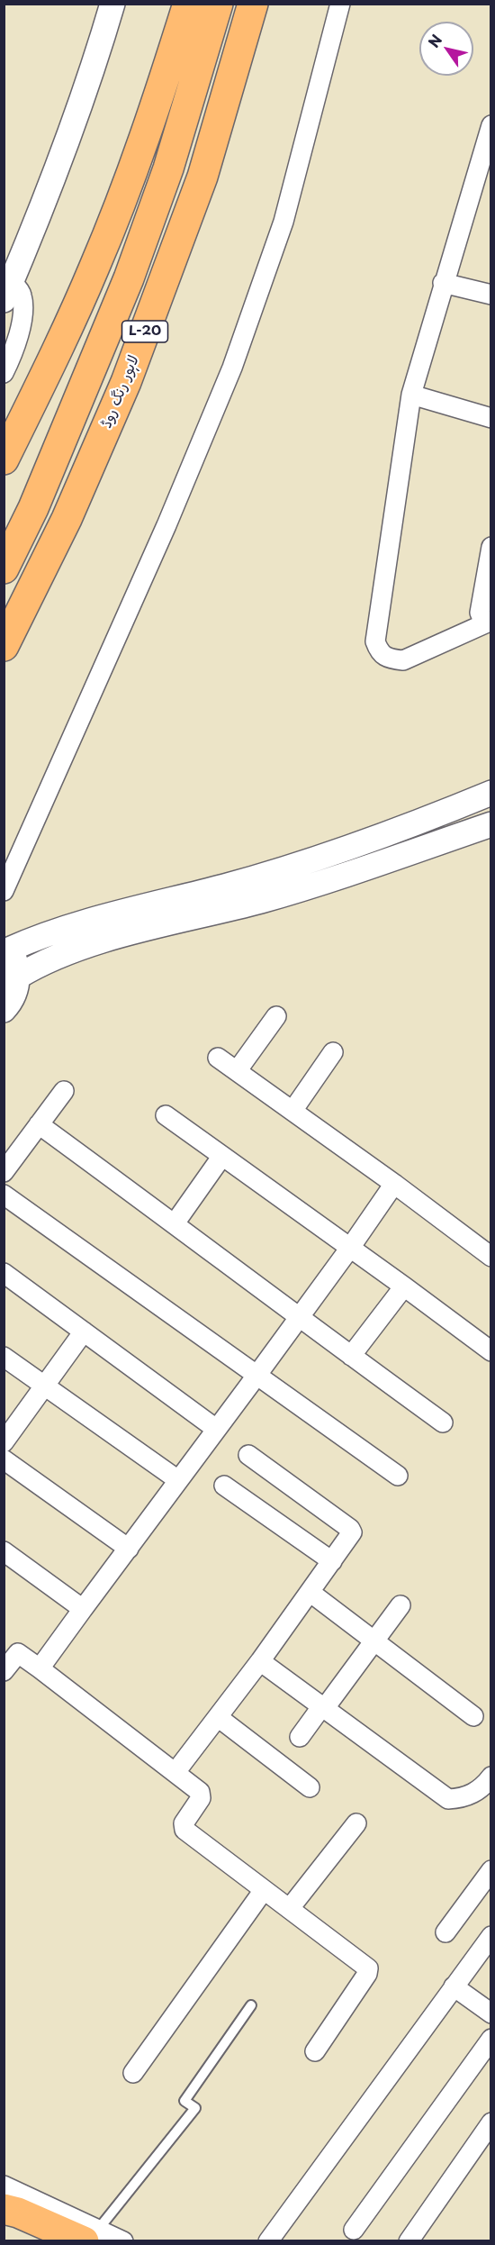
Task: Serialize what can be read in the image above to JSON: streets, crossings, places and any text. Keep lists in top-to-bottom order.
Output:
{
  "streets": {
    "highway": ["L-20", "لاہور رنگ روڈ"]
  },
  "north": "top left"
}
